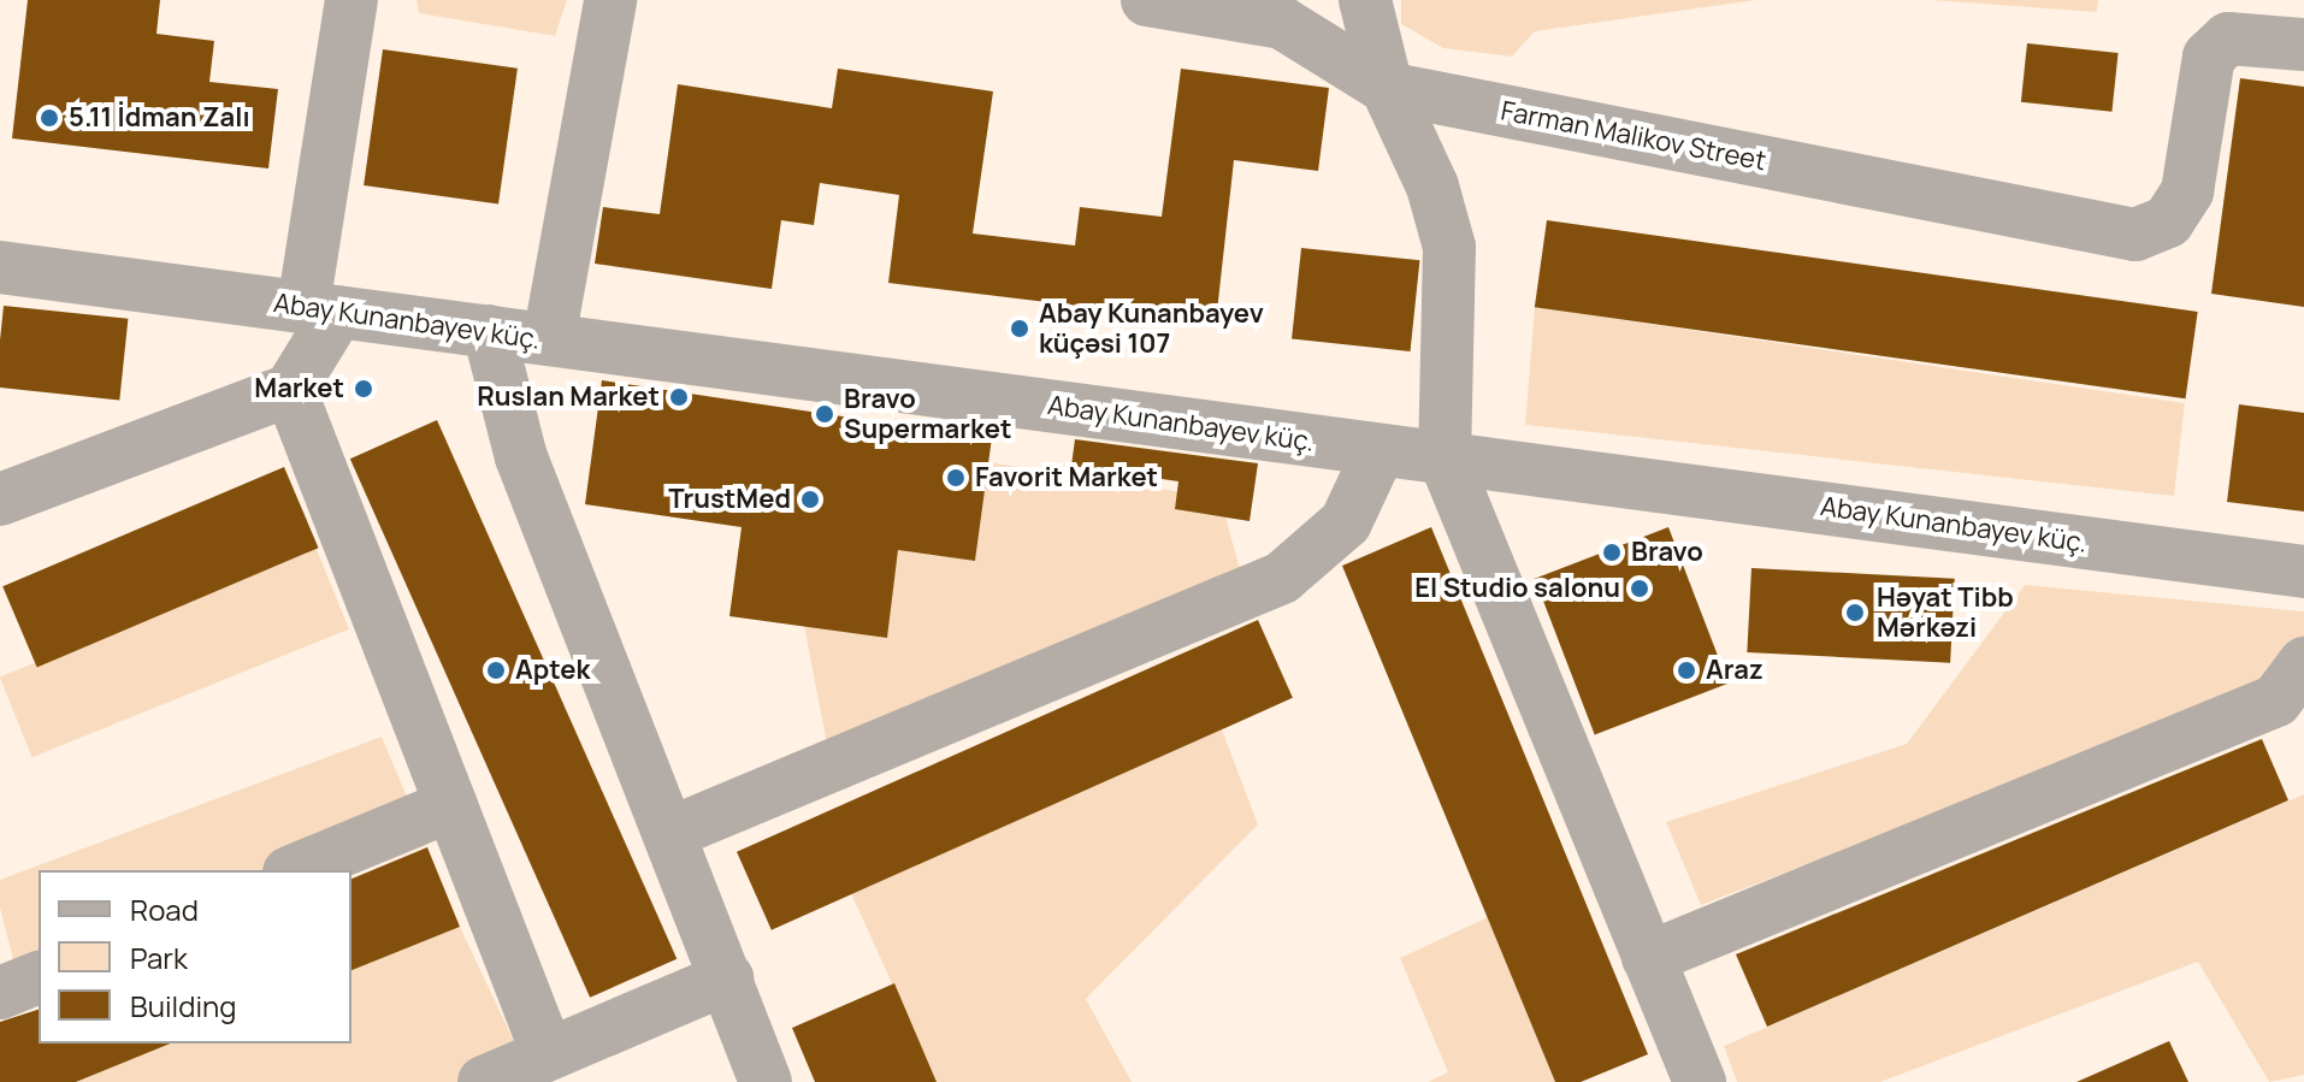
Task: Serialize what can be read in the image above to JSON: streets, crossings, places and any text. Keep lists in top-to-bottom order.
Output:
{
  "streets": {
    "street": ["Farman Malikov Street", "Abay Kunanbayev küç."]
  },
  "places": [
    "5.11 İdman Zalı",
    "Abay Kunanbayev küçəsi 107",
    "Market",
    "Ruslan Market",
    "Bravo Supermarket",
    "Favorit Market",
    "TrustMed",
    "Bravo",
    "El Studio salonu",
    "Həyat Tibb Mərkəzi",
    "Aptek",
    "Araz"
  ],
  "legend": ["Road", "Park", "Building"]
}
